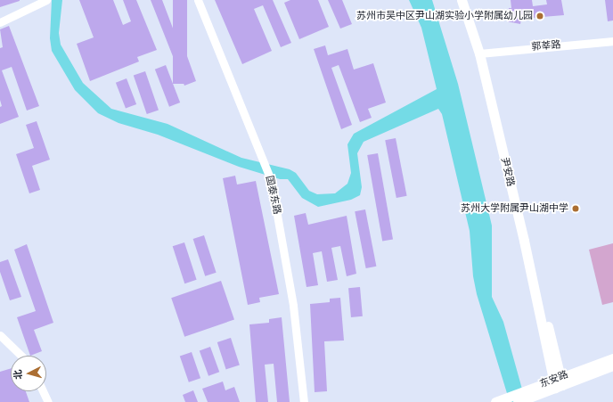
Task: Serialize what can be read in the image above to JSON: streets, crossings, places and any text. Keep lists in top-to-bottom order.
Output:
{
  "streets": {
    "main road": ["尹安路", "东安路"],
    "street": ["郭莘路", "国泰东路"]
  },
  "crossings": [
    ["郭莘路", "尹安路"],
    ["尹安路", "东安路"]
  ],
  "places": ["苏州市吴中区尹山湖实验小学附属幼儿园", "苏州大学附属尹山湖中学"],
  "north": "left"
}
